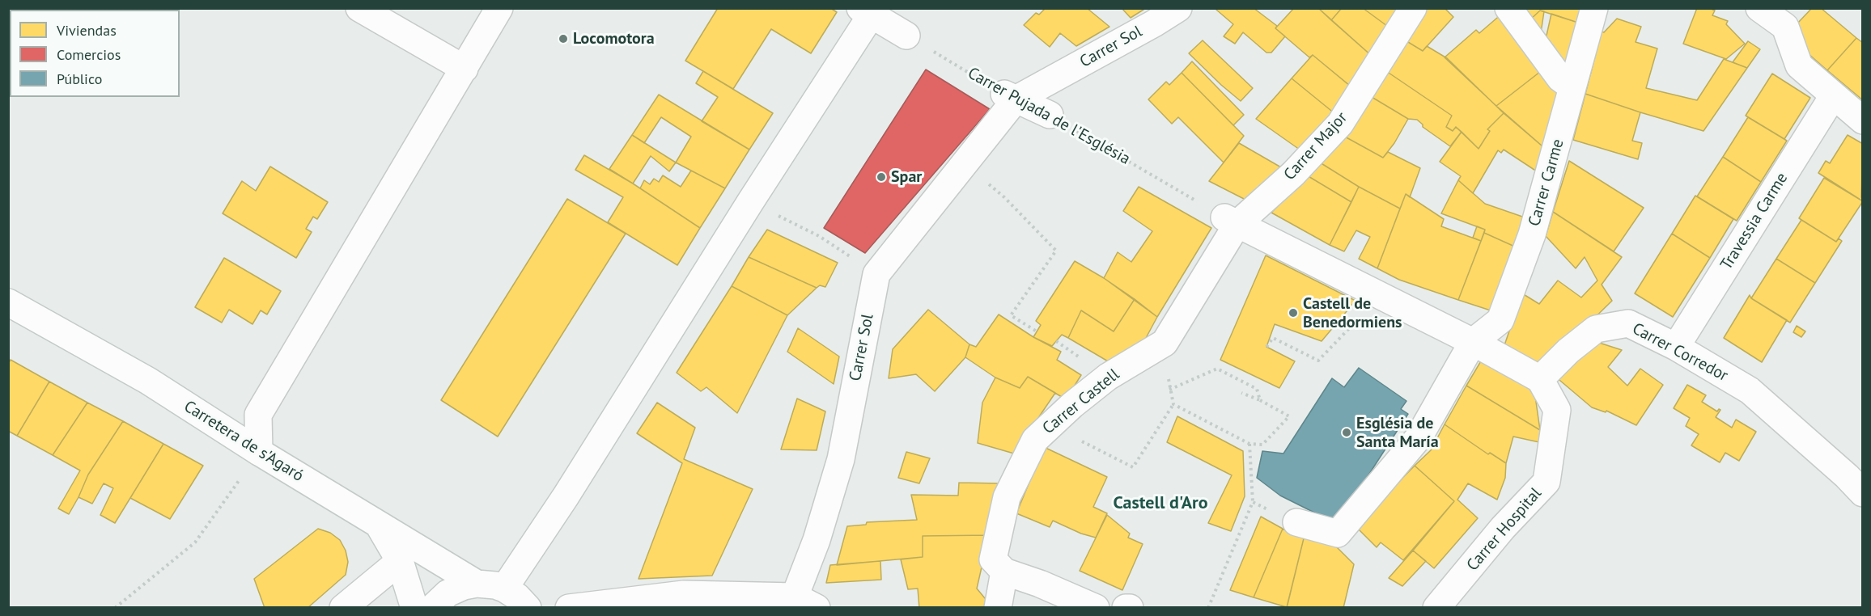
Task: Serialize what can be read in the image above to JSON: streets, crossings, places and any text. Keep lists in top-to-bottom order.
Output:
{
  "streets": {
    "street": [
      "Carrer Sol",
      "Carrer Pujada de l'Església",
      "Carrer Major",
      "Carrer Carme",
      "Travessia Carme",
      "Carrer Corredor",
      "Carrer Castell",
      "Carretera de s'Agaró",
      "Carrer Hospital"
    ]
  },
  "crossings": [
    ["Carrer Sol", "Carrer Pujada de l'Església"],
    ["Carrer Pujada de l'Església", "Carrer Major"],
    ["Carrer Pujada de l'Església", "Carrer Castell"],
    ["Carrer Major", "Carrer Castell"],
    ["Travessia Carme", "Carrer Corredor"],
    ["Carrer Corredor", "Carrer Hospital"]
  ],
  "districts": ["Castell d'Aro"],
  "places": [
    "Locomotora",
    "Spar",
    "Castell de Benedormiens",
    "Església de Santa María"
  ],
  "legend": ["Viviendas", "Comercios", "Público"]
}
